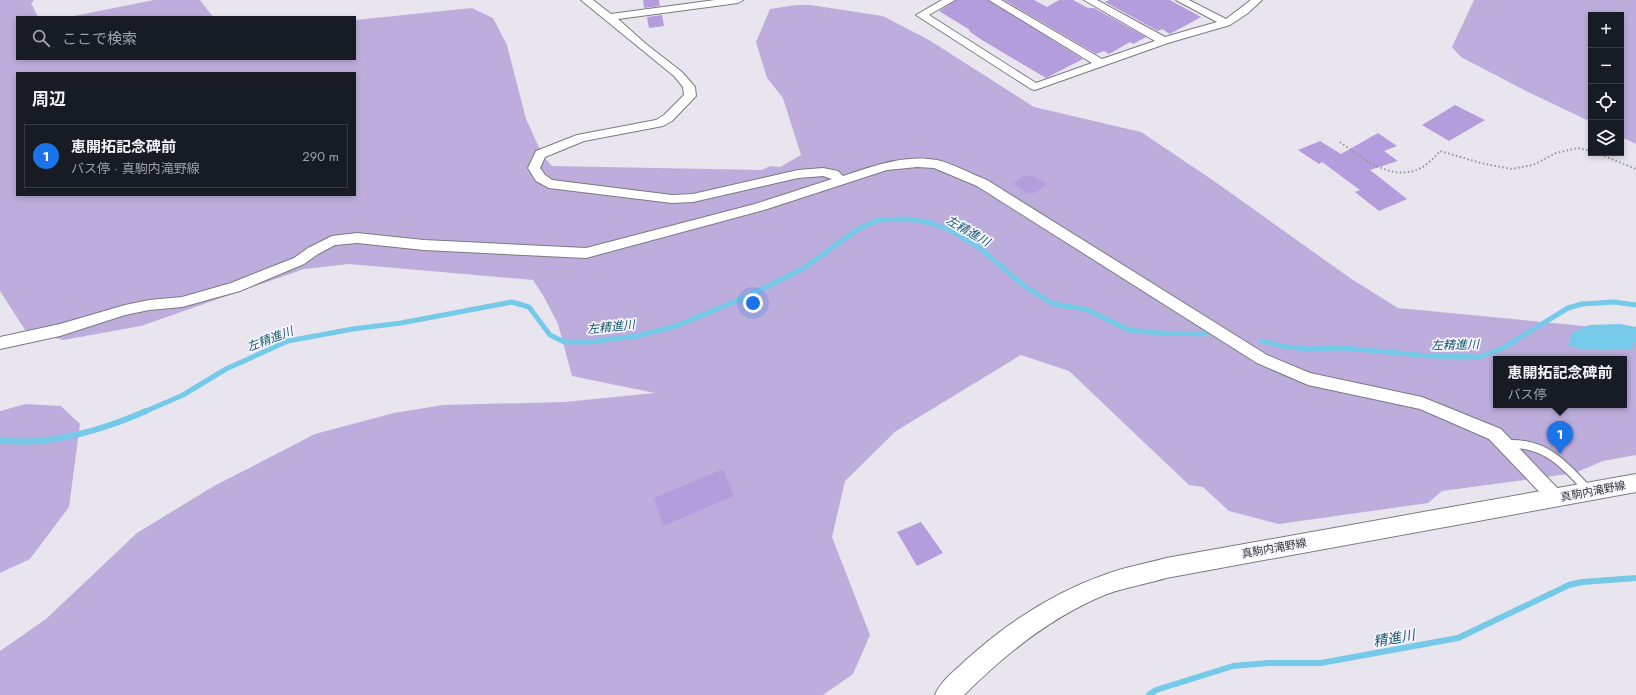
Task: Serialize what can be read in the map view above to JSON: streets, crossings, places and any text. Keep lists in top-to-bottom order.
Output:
{
  "streets": {
    "street": ["真駒内滝野線"]
  },
  "water": ["左精進川", "精進川"],
  "page": {
    "map_buttons": ["+", "−"],
    "search": "ここで検索",
    "heading": "周辺",
    "list": [
      {
        "mark": "1",
        "name": "恵開拓記念碑前",
        "note": "バス停 · 真駒内滝野線",
        "value": "290 m"
      }
    ],
    "popup": ["恵開拓記念碑前", "バス停"],
    "pins": "1"
  }
}
